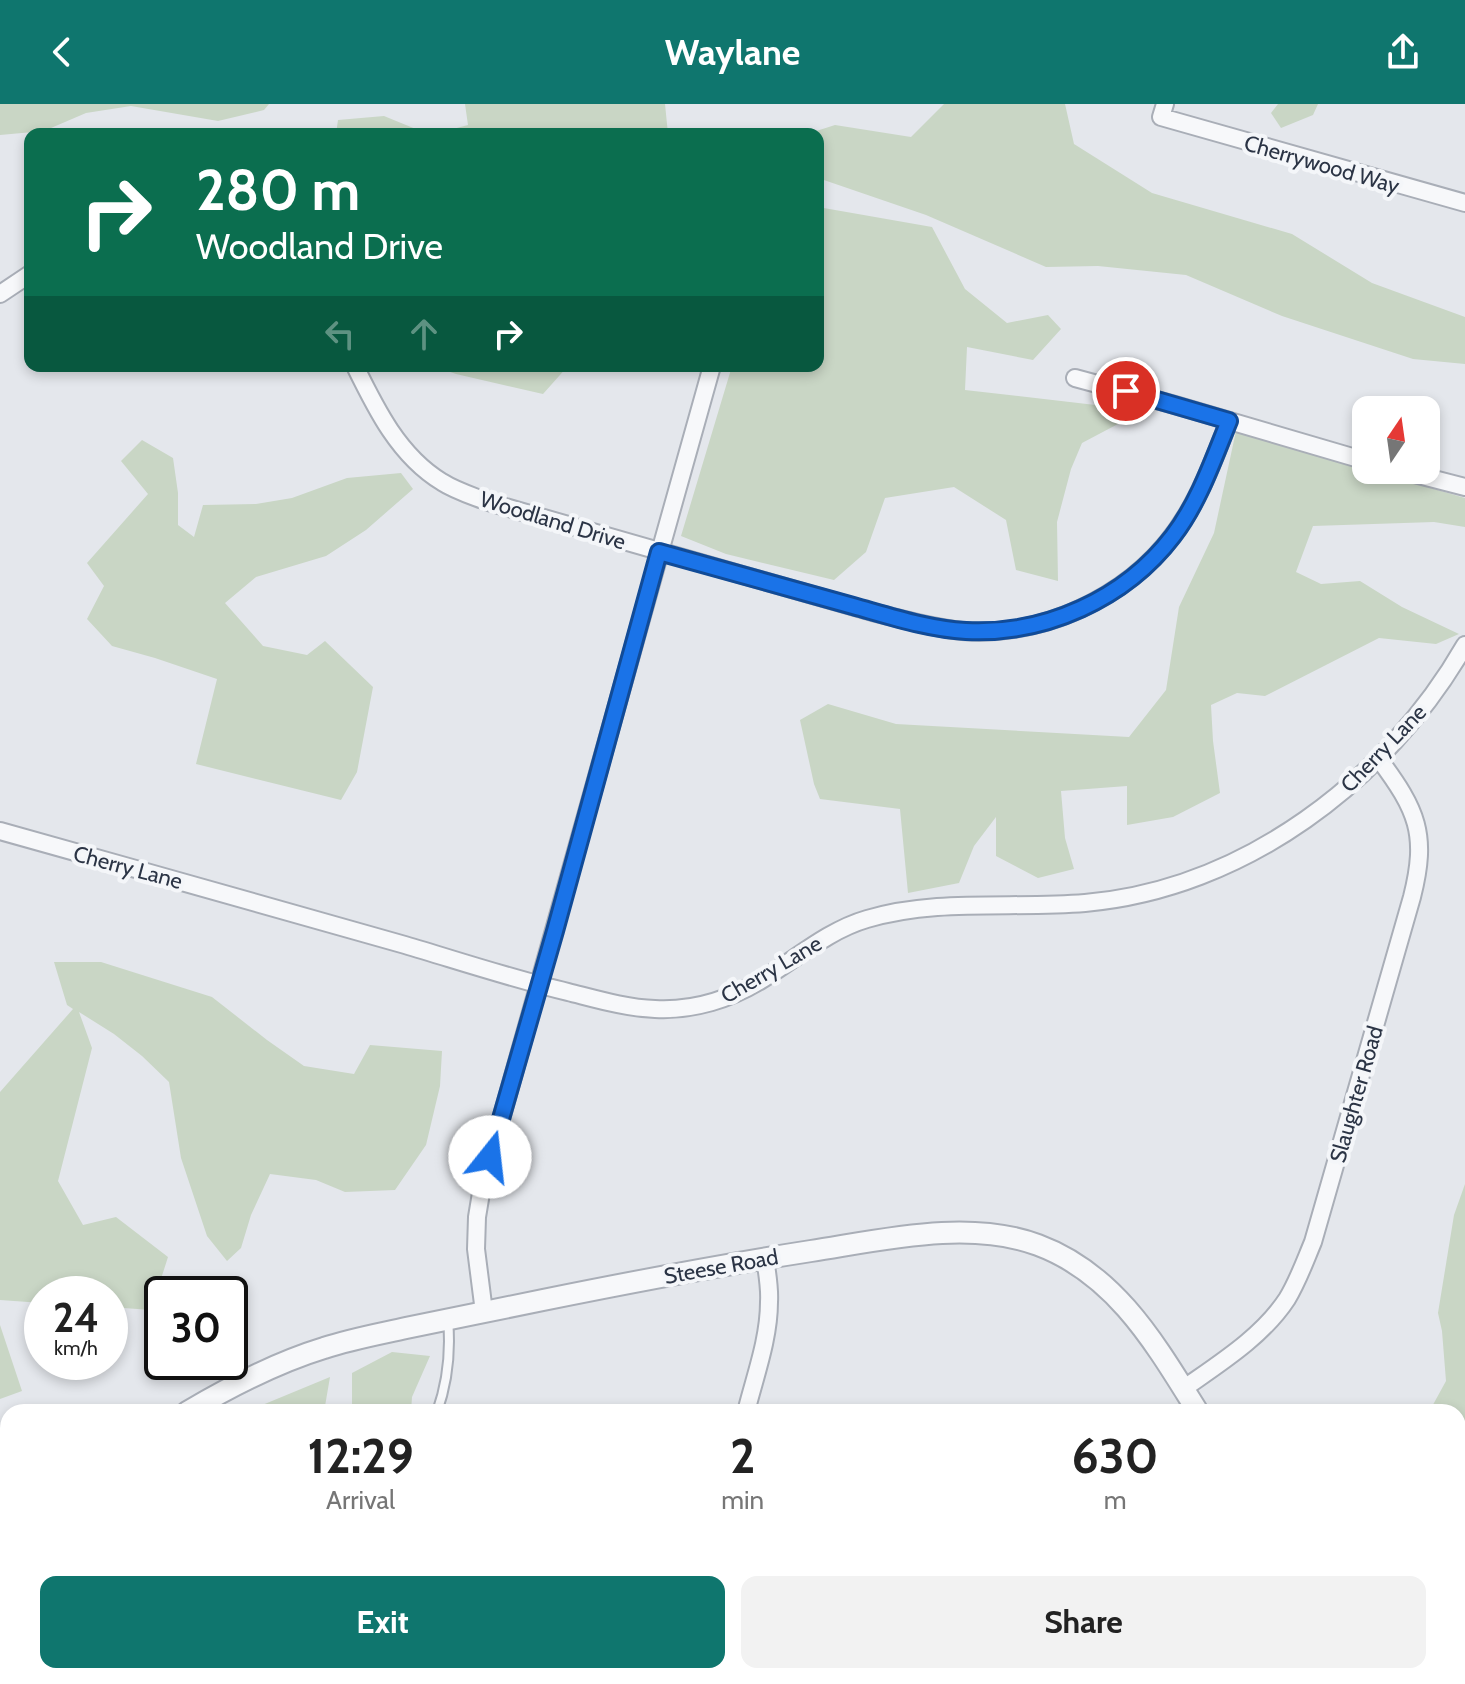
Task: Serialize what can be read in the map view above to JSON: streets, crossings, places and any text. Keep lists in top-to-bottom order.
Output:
{
  "streets": {
    "street": [
      "Cherrywood Way",
      "Woodland Drive",
      "Cherry Lane",
      "Slaughter Road",
      "Steese Road"
    ]
  },
  "crossings": [
    ["Cherry Lane", "Slaughter Road"],
    ["Slaughter Road", "Steese Road"]
  ],
  "north": "top",
  "page": {
    "header": "Waylane",
    "turn": ["280 m", "Woodland Drive"],
    "speed": "24 km/h",
    "limit": "30",
    "eta": [
      "12:29",
      "Arrival",
      "2",
      "min",
      "630",
      "m"
    ],
    "buttons": ["Exit", "Share"]
  }
}
